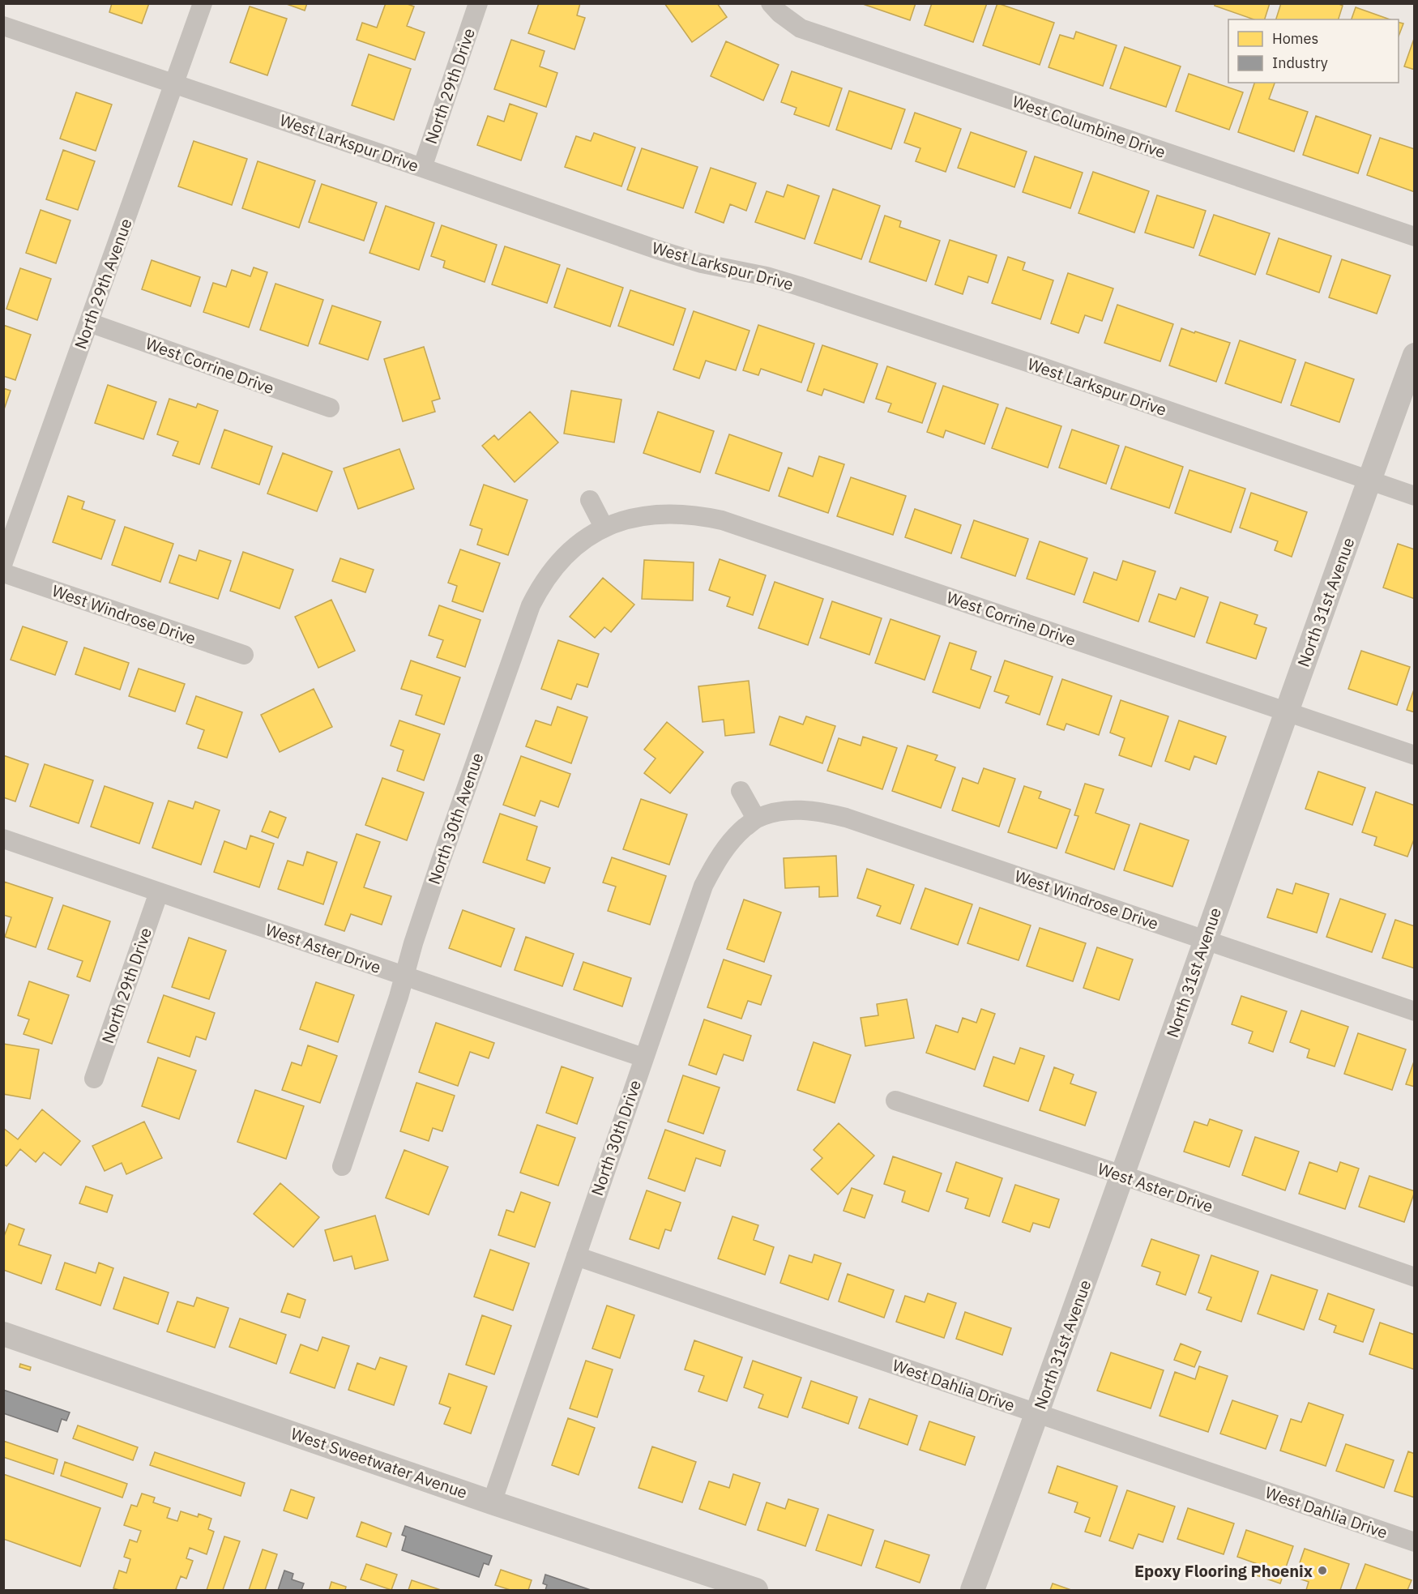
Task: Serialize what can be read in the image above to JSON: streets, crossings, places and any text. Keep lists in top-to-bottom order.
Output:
{
  "streets": {
    "street": [
      "North 29th Drive",
      "West Columbine Drive",
      "West Larkspur Drive",
      "North 29th Avenue",
      "West Corrine Drive",
      "North 31st Avenue",
      "West Windrose Drive",
      "North 30th Avenue",
      "West Aster Drive",
      "North 30th Drive",
      "West Dahlia Drive",
      "West Sweetwater Avenue"
    ]
  },
  "crossings": [
    ["North 29th Drive", "West Larkspur Drive"],
    ["North 29th Drive", "West Aster Drive"],
    ["West Larkspur Drive", "North 29th Avenue"],
    ["West Larkspur Drive", "North 31st Avenue"],
    ["North 29th Avenue", "West Corrine Drive"],
    ["West Corrine Drive", "North 31st Avenue"],
    ["West Corrine Drive", "North 30th Avenue"],
    ["North 31st Avenue", "West Windrose Drive"],
    ["North 31st Avenue", "West Aster Drive"],
    ["North 31st Avenue", "West Dahlia Drive"],
    ["West Windrose Drive", "North 30th Drive"],
    ["North 30th Avenue", "West Aster Drive"],
    ["West Aster Drive", "North 30th Drive"],
    ["North 30th Drive", "West Dahlia Drive"],
    ["North 30th Drive", "West Sweetwater Avenue"]
  ],
  "places": ["Epoxy Flooring Phoenix"],
  "legend": ["Homes", "Industry"]
}
